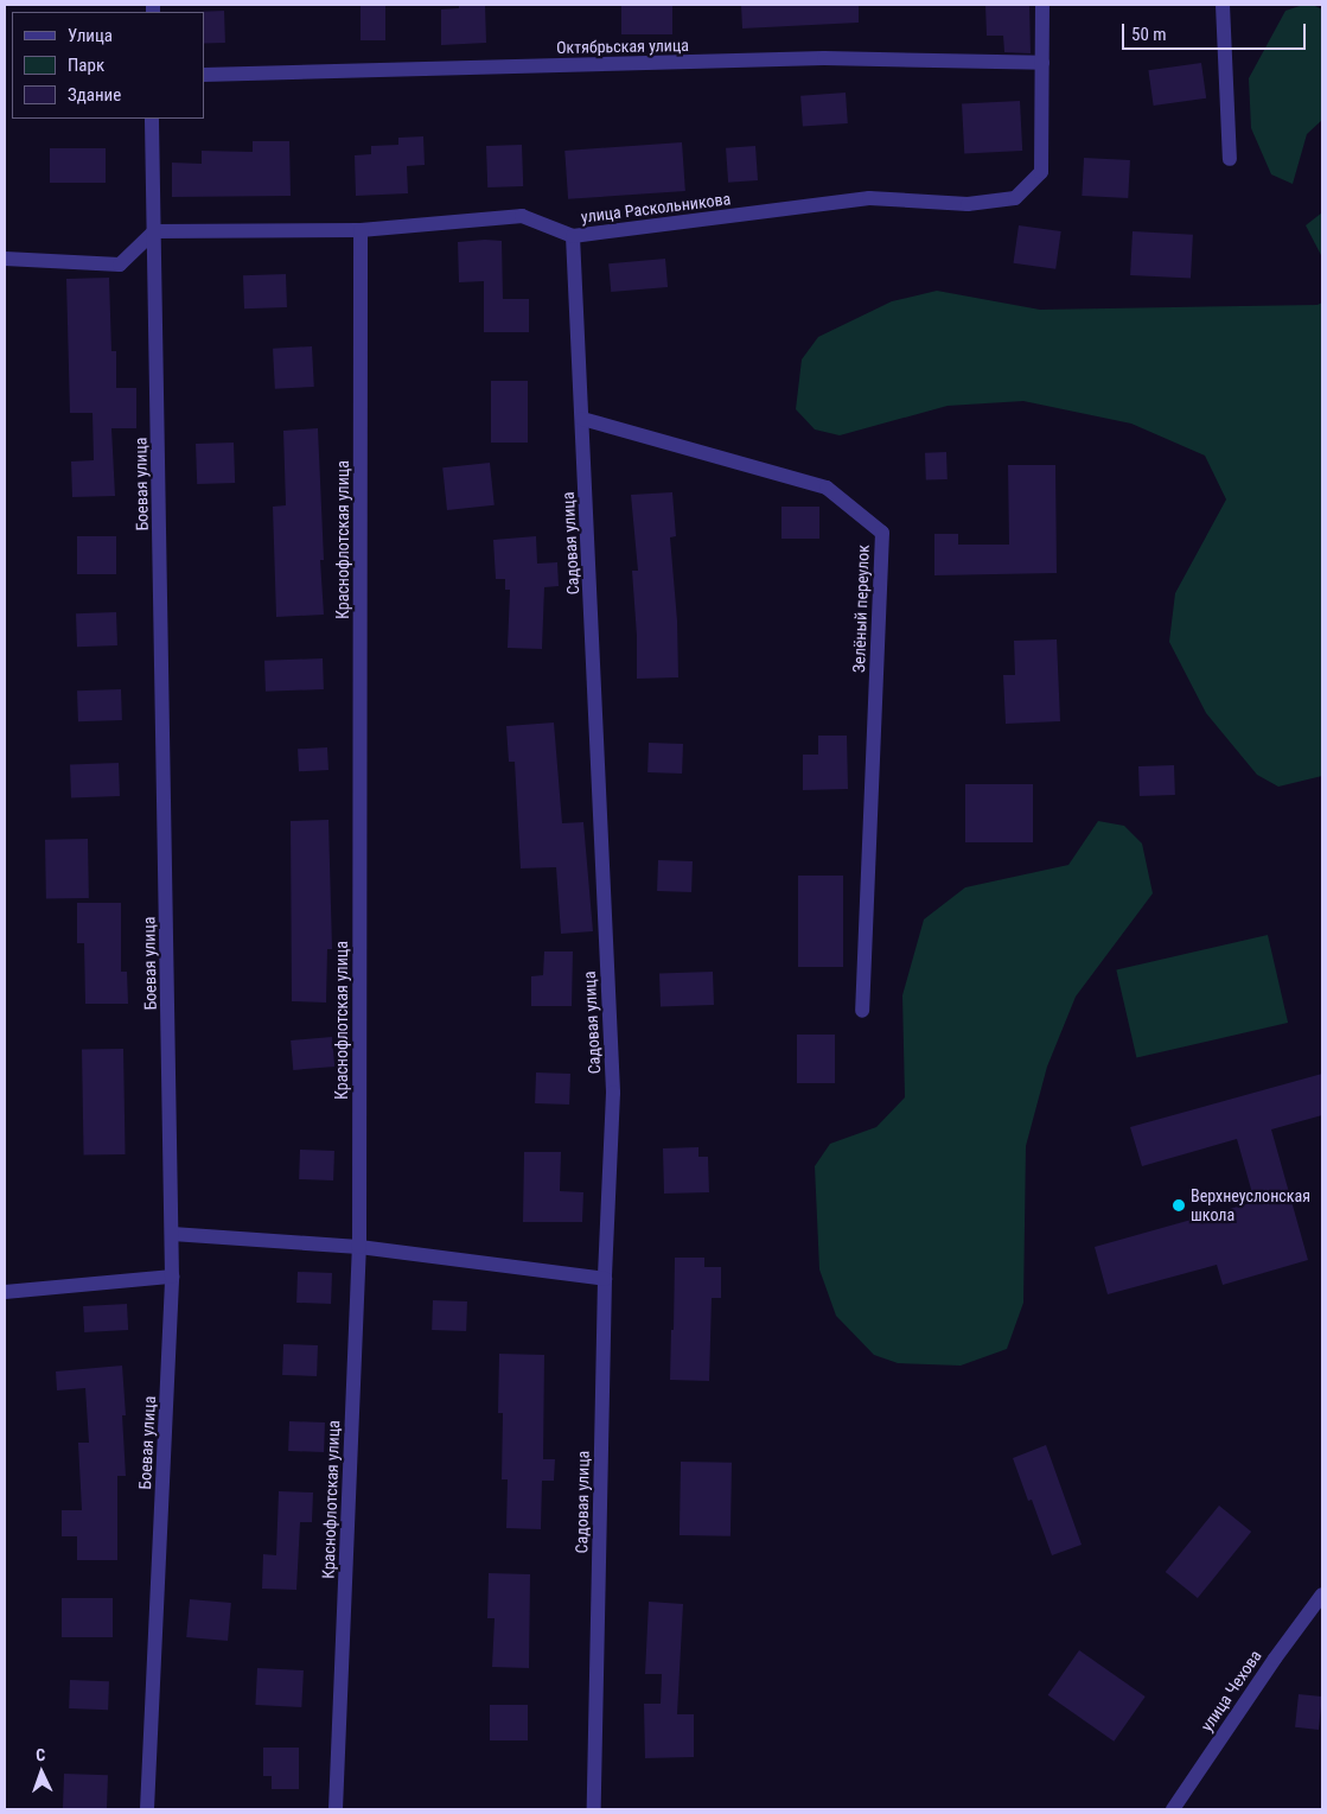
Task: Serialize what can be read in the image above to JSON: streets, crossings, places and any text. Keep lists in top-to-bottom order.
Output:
{
  "streets": {
    "street": [
      "Октябрьская улица",
      "улица Раскольникова",
      "Боевая улица",
      "Краснофлотская улица",
      "Садовая улица",
      "Зелёный переулок",
      "улица Чехова"
    ]
  },
  "crossings": [
    ["Октябрьская улица", "улица Раскольникова"],
    ["улица Раскольникова", "Боевая улица"],
    ["улица Раскольникова", "Краснофлотская улица"],
    ["улица Раскольникова", "Садовая улица"],
    ["Садовая улица", "Зелёный переулок"]
  ],
  "places": ["Верхнеуслонская школа"],
  "legend": ["Улица", "Парк", "Здание"],
  "scale_bar": "50 m",
  "north": "top"
}
